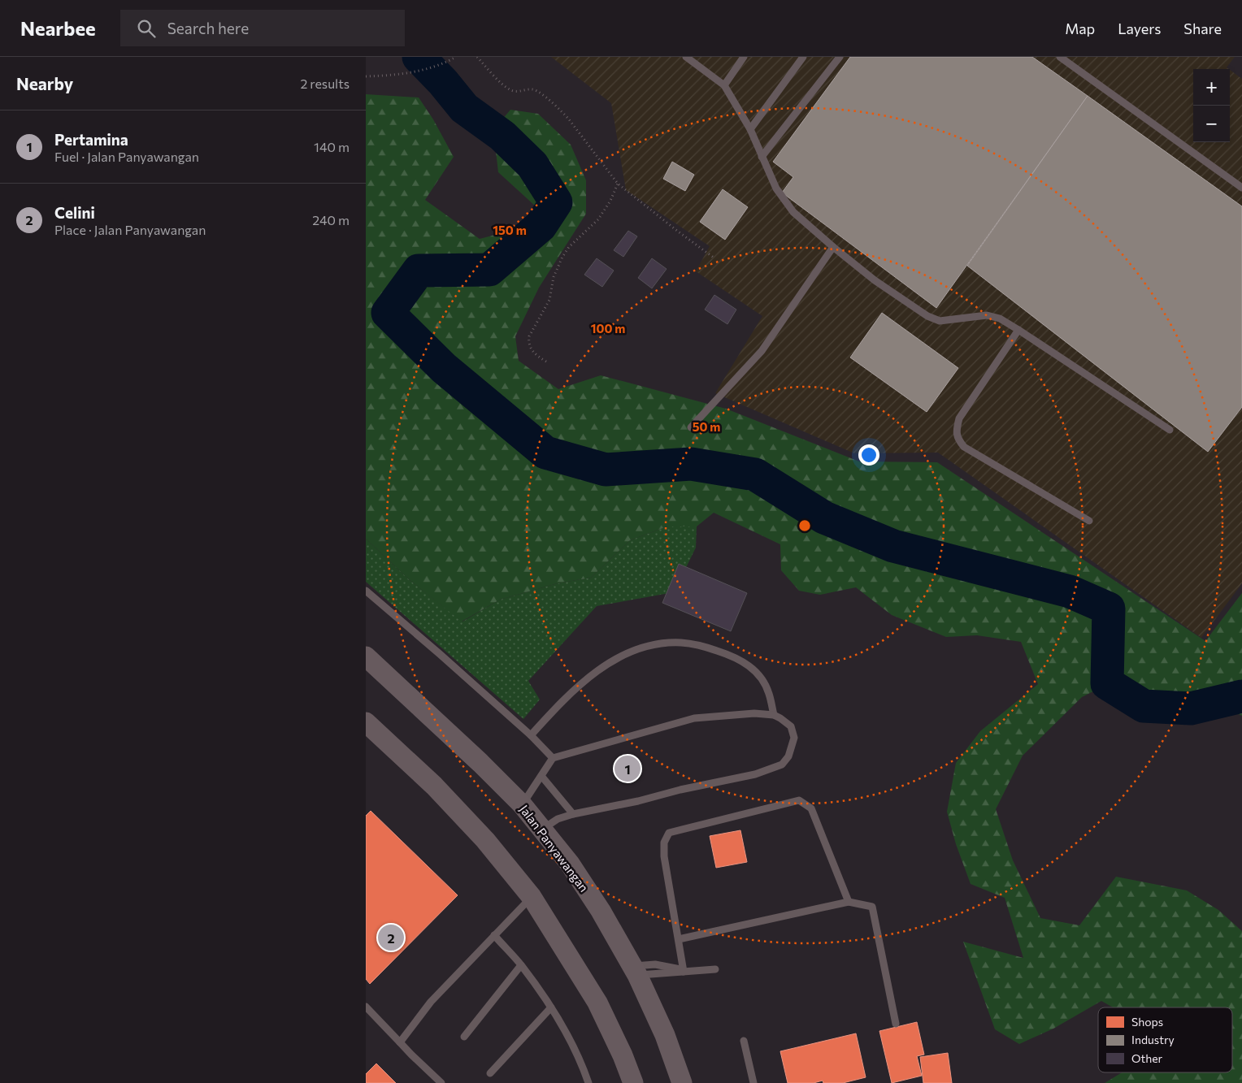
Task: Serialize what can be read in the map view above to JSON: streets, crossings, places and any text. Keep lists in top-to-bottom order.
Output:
{
  "streets": {
    "main road": ["Jalan Panyawangan"]
  },
  "legend": ["Shops", "Industry", "Other"],
  "page": {
    "header": "Nearbee",
    "search": "Search here",
    "nav": ["Map", "Layers", "Share"],
    "heading": ["Nearby", "2 results"],
    "map_buttons": ["+", "−"],
    "list": [
      {
        "mark": "1",
        "name": "Pertamina",
        "note": "Fuel · Jalan Panyawangan",
        "value": "140 m"
      },
      {
        "mark": "2",
        "name": "Celini",
        "note": "Place · Jalan Panyawangan",
        "value": "240 m"
      }
    ],
    "pins": ["1", "2"]
  },
  "rings": ["150 m", "100 m", "50 m"]
}
